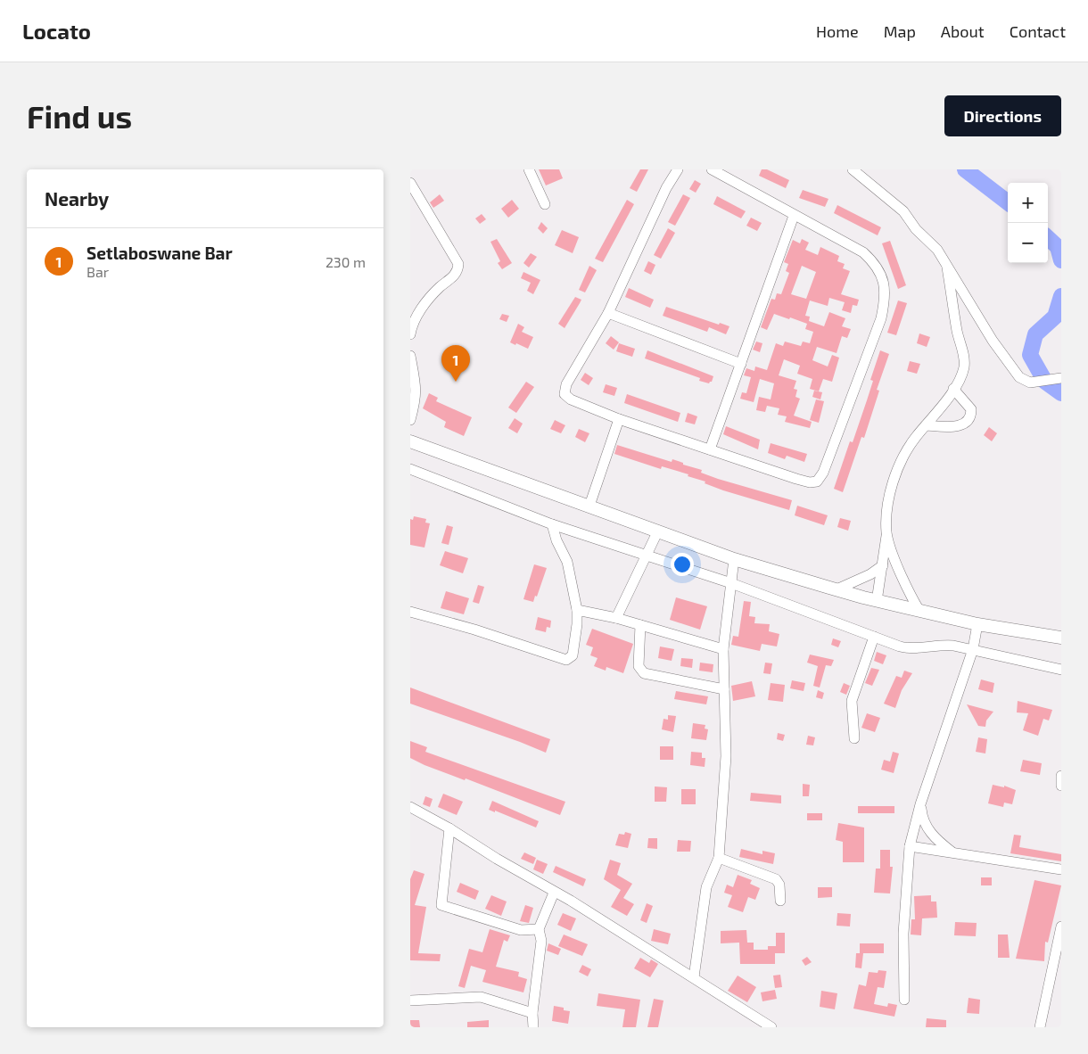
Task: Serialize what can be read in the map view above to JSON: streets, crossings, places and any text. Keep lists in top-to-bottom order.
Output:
{
  "page": {
    "header": "Locato",
    "nav": [
      "Home",
      "Map",
      "About",
      "Contact"
    ],
    "buttons": "Directions",
    "title": "Find us",
    "heading": "Nearby",
    "map_buttons": ["+", "−"],
    "list": [
      {
        "mark": "1",
        "name": "Setlaboswane Bar",
        "note": "Bar",
        "value": "230 m"
      }
    ],
    "pins": "1"
  }
}
